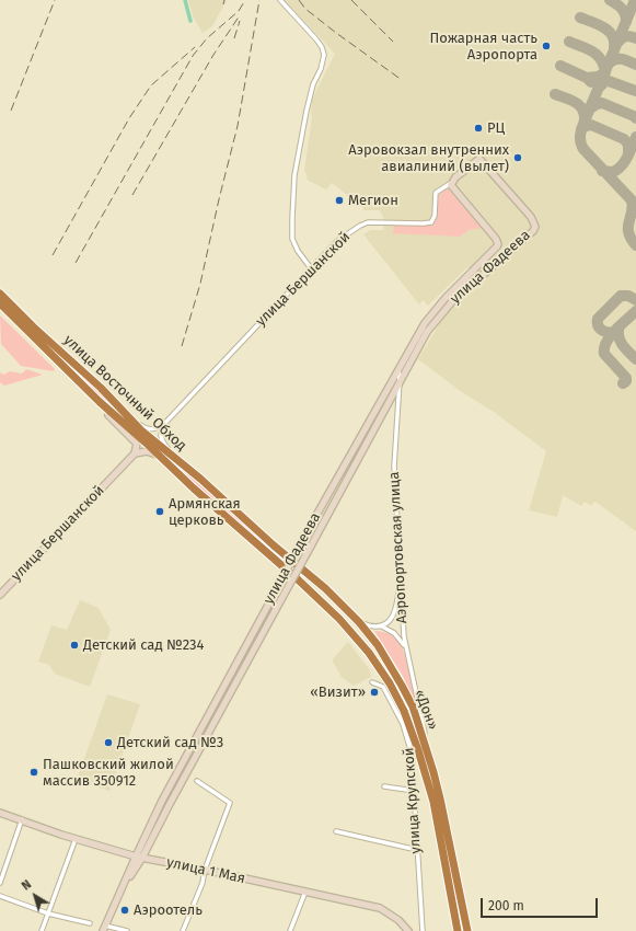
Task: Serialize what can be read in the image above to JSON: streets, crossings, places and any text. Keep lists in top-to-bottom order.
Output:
{
  "streets": {
    "highway": ["улица Восточный Обход", "«Дон»"],
    "main road": ["улица Фадеева", "улица Бершанской", "улица 1 Мая"],
    "street": ["Аэропортовская улица", "улица Крупской"]
  },
  "crossings": [
    ["улица Фадеева", "улица Бершанской"],
    ["улица Фадеева", "Аэропортовская улица"],
    ["улица Фадеева", "улица 1 Мая"],
    ["улица Восточный Обход", "«Дон»"],
    ["Аэропортовская улица", "«Дон»"]
  ],
  "places": [
    "Пожарная часть Аэропорта",
    "РЦ",
    "Аэровокзал внутренних авиалиний (вылет)",
    "Мегион",
    "Армянская церковь",
    "Детский сад №234",
    "«Визит»",
    "Детский сад №3",
    "Пашковский жилой массив 350912",
    "Аэроотель"
  ],
  "scale_bar": "200 m",
  "north": "top left"
}
